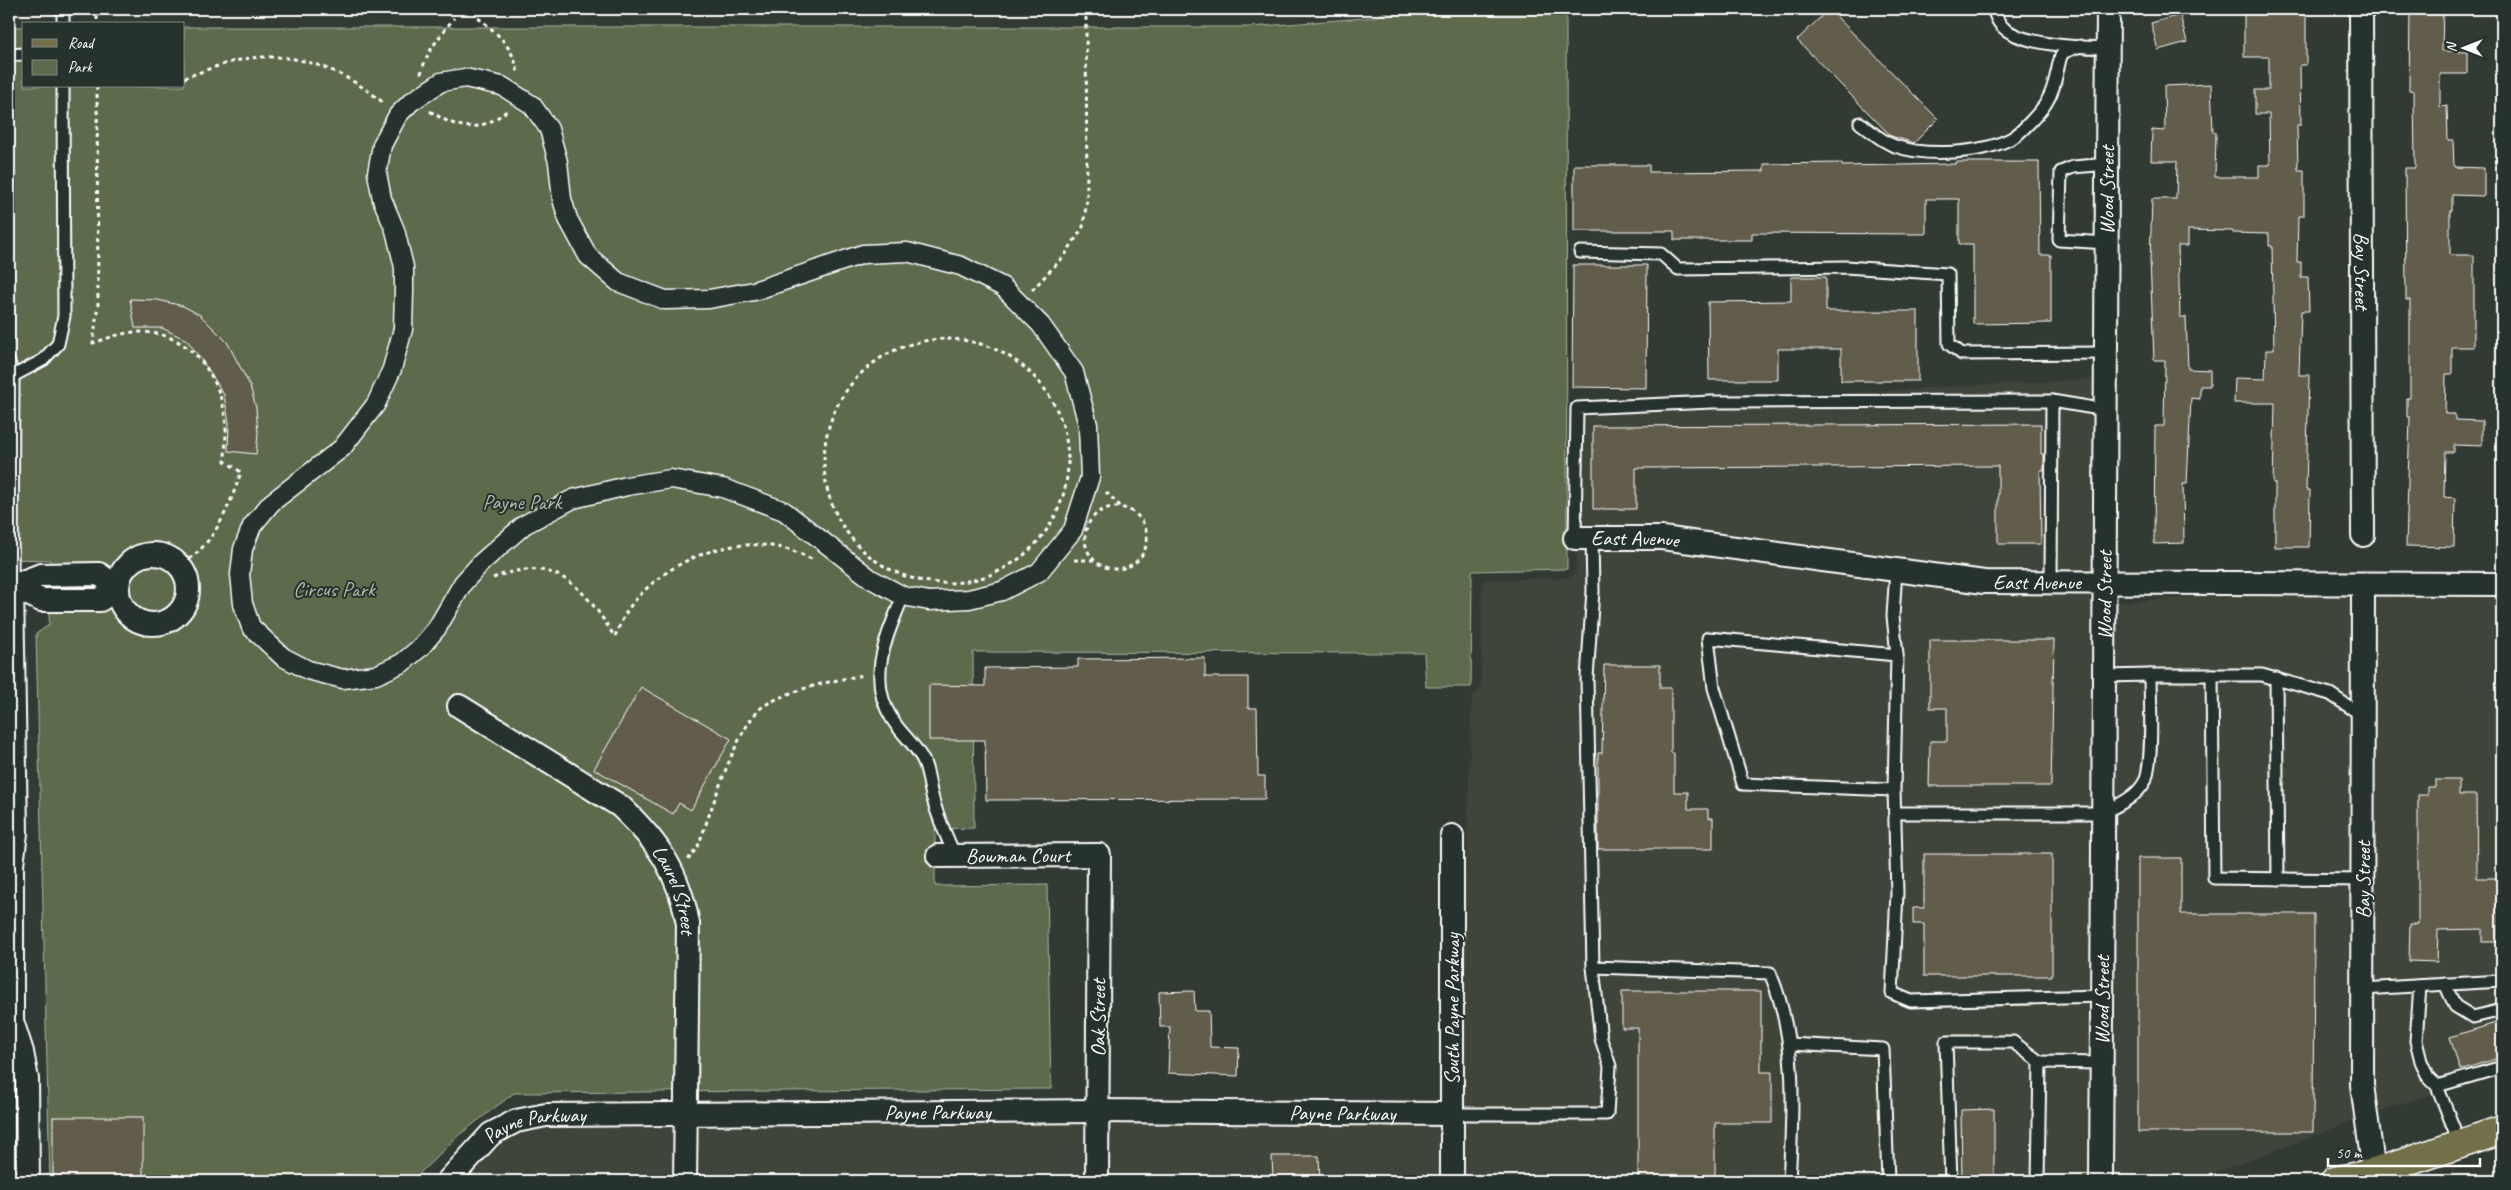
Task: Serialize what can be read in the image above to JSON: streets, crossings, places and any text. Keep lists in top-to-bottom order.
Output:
{
  "streets": {
    "street": [
      "Wood Street",
      "Bay Street",
      "East Avenue",
      "Bowman Court",
      "Laurel Street",
      "South Payne Parkway",
      "Oak Street",
      "Payne Parkway"
    ]
  },
  "crossings": [
    ["Wood Street", "East Avenue"],
    ["Bay Street", "East Avenue"],
    ["Bowman Court", "Oak Street"],
    ["Laurel Street", "Payne Parkway"],
    ["South Payne Parkway", "Payne Parkway"],
    ["Oak Street", "Payne Parkway"]
  ],
  "parks": ["Payne Park", "Circus Park"],
  "legend": ["Road", "Park"],
  "scale_bar": "50 m",
  "north": "left"
}
